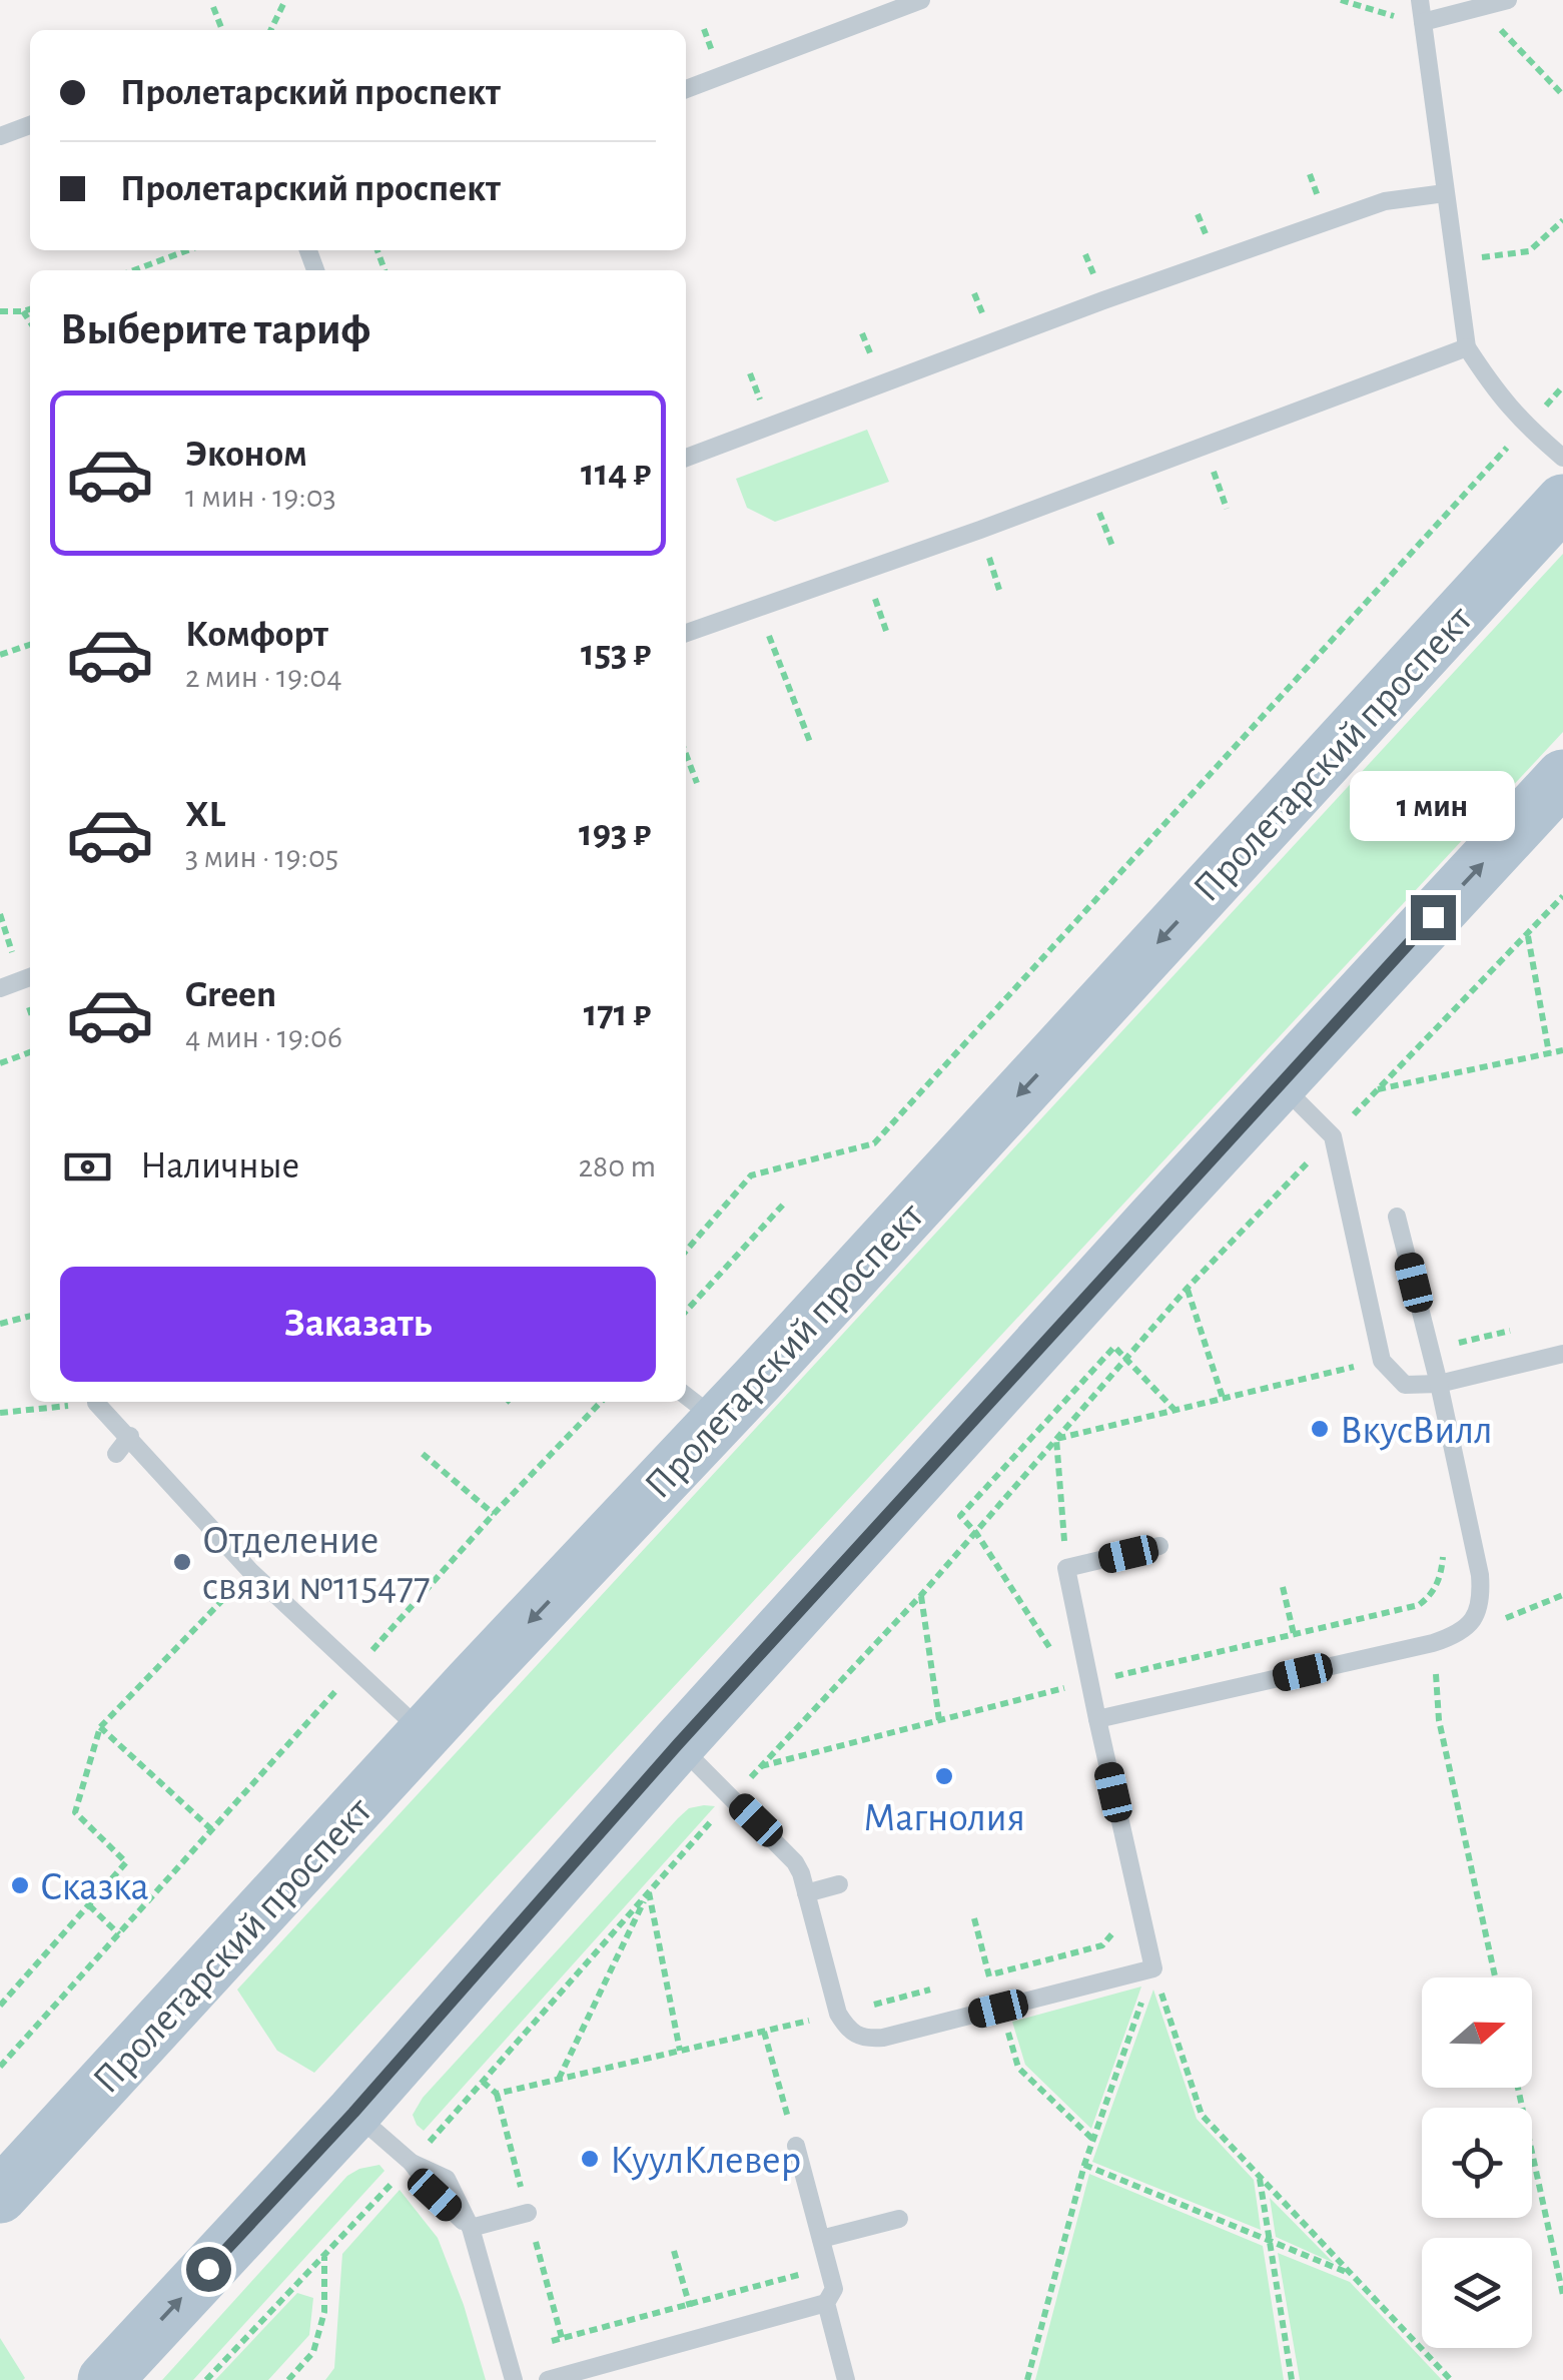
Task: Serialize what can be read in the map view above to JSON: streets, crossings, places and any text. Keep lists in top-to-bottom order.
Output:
{
  "streets": {
    "main road": ["Пролетарский проспект"]
  },
  "places": [
    "ВкусВилл",
    "Отделение связи №115477",
    "Магнолия",
    "Сказка",
    "КуулКлевер"
  ],
  "north": "right",
  "page": {
    "banner": ["Пролетарский проспект", "Пролетарский проспект"],
    "heading": "Выберите тариф",
    "list": [
      {
        "name": "Эконом",
        "note": "1 мин · 19:03",
        "value": "114 ₽"
      },
      {
        "name": "Комфорт",
        "note": "2 мин · 19:04",
        "value": "153 ₽"
      },
      {
        "name": "XL",
        "note": "3 мин · 19:05",
        "value": "193 ₽"
      },
      {
        "name": "Green",
        "note": "4 мин · 19:06",
        "value": "171 ₽"
      }
    ],
    "bubble": "1 мин",
    "pay": ["Наличные", "280 m"],
    "buttons": "Заказать"
  }
}
